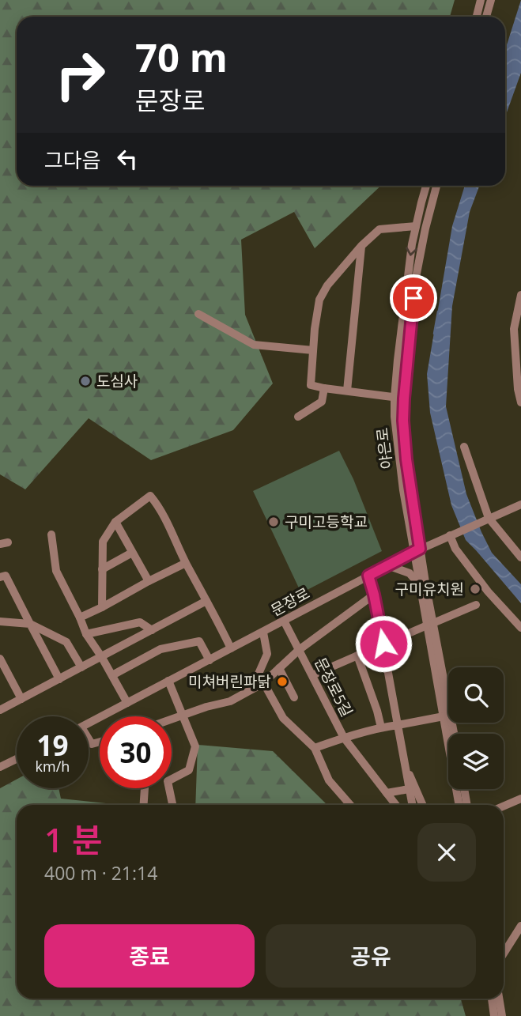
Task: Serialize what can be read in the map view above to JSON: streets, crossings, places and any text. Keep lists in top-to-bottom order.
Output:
{
  "streets": {
    "street": ["야은로", "문장로", "문장로5길"]
  },
  "crossings": [
    ["야은로", "문장로"],
    ["문장로", "문장로5길"]
  ],
  "places": [
    "도심사",
    "구미고등학교",
    "구미유치원",
    "미쳐버린파닭"
  ],
  "page": {
    "turn": ["70 m", "문장로"],
    "then": "그다음",
    "speed": "19 km/h",
    "limit": "30",
    "heading": ["1 분", "400 m · 21:14"],
    "buttons": ["종료", "공유"]
  }
}
